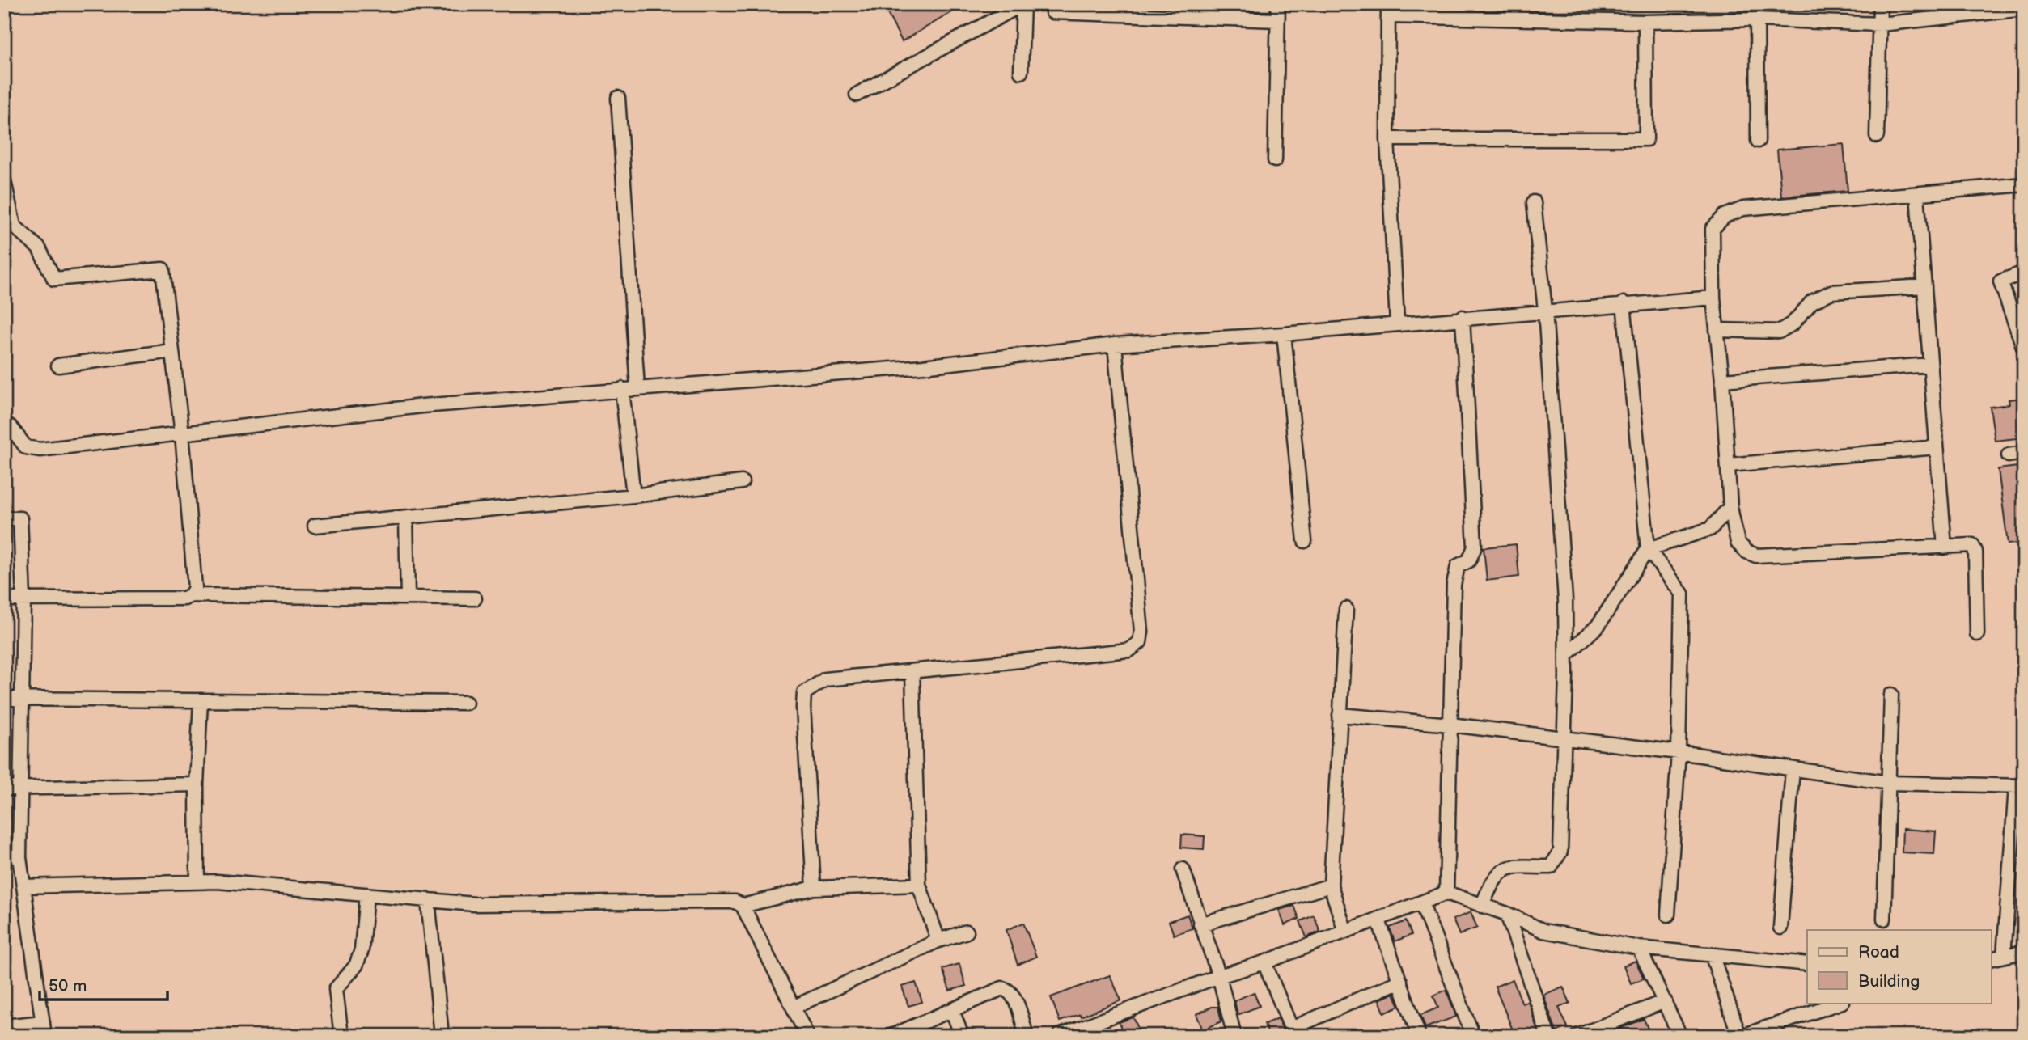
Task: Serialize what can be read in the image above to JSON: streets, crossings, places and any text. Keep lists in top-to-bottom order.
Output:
{
  "legend": ["Road", "Building"],
  "scale_bar": "50 m"
}
